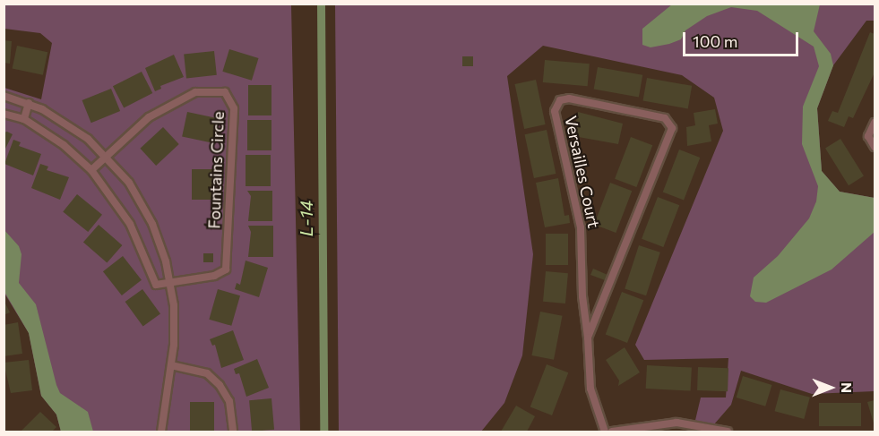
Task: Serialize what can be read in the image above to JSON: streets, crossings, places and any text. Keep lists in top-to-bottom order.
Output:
{
  "streets": {
    "street": ["Fountains Circle", "Versailles Court"]
  },
  "water": ["L-14"],
  "scale_bar": "100 m",
  "north": "right"
}
